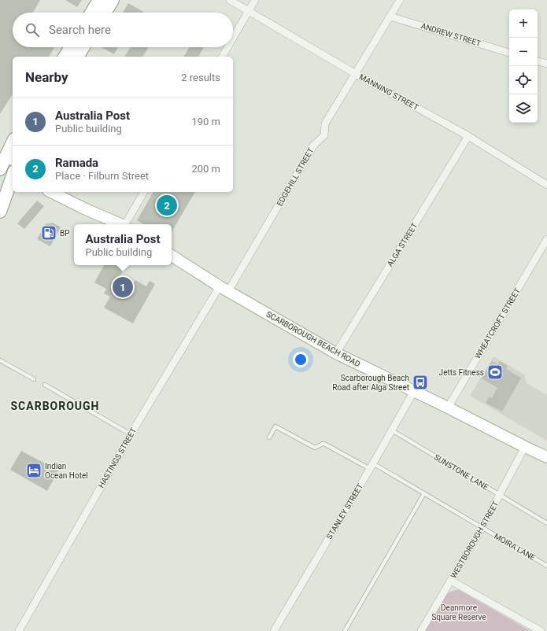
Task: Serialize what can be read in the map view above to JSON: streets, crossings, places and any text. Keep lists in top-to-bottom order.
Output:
{
  "streets": {
    "main road": ["SCARBOROUGH BEACH ROAD"],
    "street": [
      "ANDREW STREET",
      "MANNING STREET",
      "EDGEHILL STREET",
      "ALGA STREET",
      "WHEATCROFT STREET",
      "HASTINGS STREET",
      "STANLEY STREET",
      "WESTBOROUGH STREET"
    ],
    "lane": ["SUNSTONE LANE", "MOIRA LANE"]
  },
  "crossings": [
    ["ANDREW STREET", "EDGEHILL STREET"],
    ["MANNING STREET", "EDGEHILL STREET"],
    ["MANNING STREET", "ALGA STREET"],
    ["EDGEHILL STREET", "SCARBOROUGH BEACH ROAD"],
    ["EDGEHILL STREET", "HASTINGS STREET"],
    ["ALGA STREET", "SCARBOROUGH BEACH ROAD"],
    ["WHEATCROFT STREET", "SCARBOROUGH BEACH ROAD"],
    ["SCARBOROUGH BEACH ROAD", "HASTINGS STREET"],
    ["SCARBOROUGH BEACH ROAD", "STANLEY STREET"],
    ["SCARBOROUGH BEACH ROAD", "WESTBOROUGH STREET"],
    ["SUNSTONE LANE", "STANLEY STREET"],
    ["SUNSTONE LANE", "WESTBOROUGH STREET"],
    ["STANLEY STREET", "MOIRA LANE"],
    ["WESTBOROUGH STREET", "MOIRA LANE"]
  ],
  "districts": ["SCARBOROUGH"],
  "parks": ["Deanmore Square Reserve"],
  "places": {
    "fuel station": ["BP"],
    "sports": ["Jetts Fitness"],
    "bus stop": ["Scarborough Beach Road after Alga Street"],
    "hotel": ["Indian Ocean Hotel"]
  },
  "page": {
    "map_buttons": ["+", "−"],
    "search": "Search here",
    "heading": ["Nearby", "2 results"],
    "list": [
      {
        "mark": "1",
        "name": "Australia Post",
        "note": "Public building",
        "value": "190 m"
      },
      {
        "mark": "2",
        "name": "Ramada",
        "note": "Place · Filburn Street",
        "value": "200 m"
      }
    ],
    "pins": ["2", "1"],
    "popup": ["Australia Post", "Public building"]
  }
}
